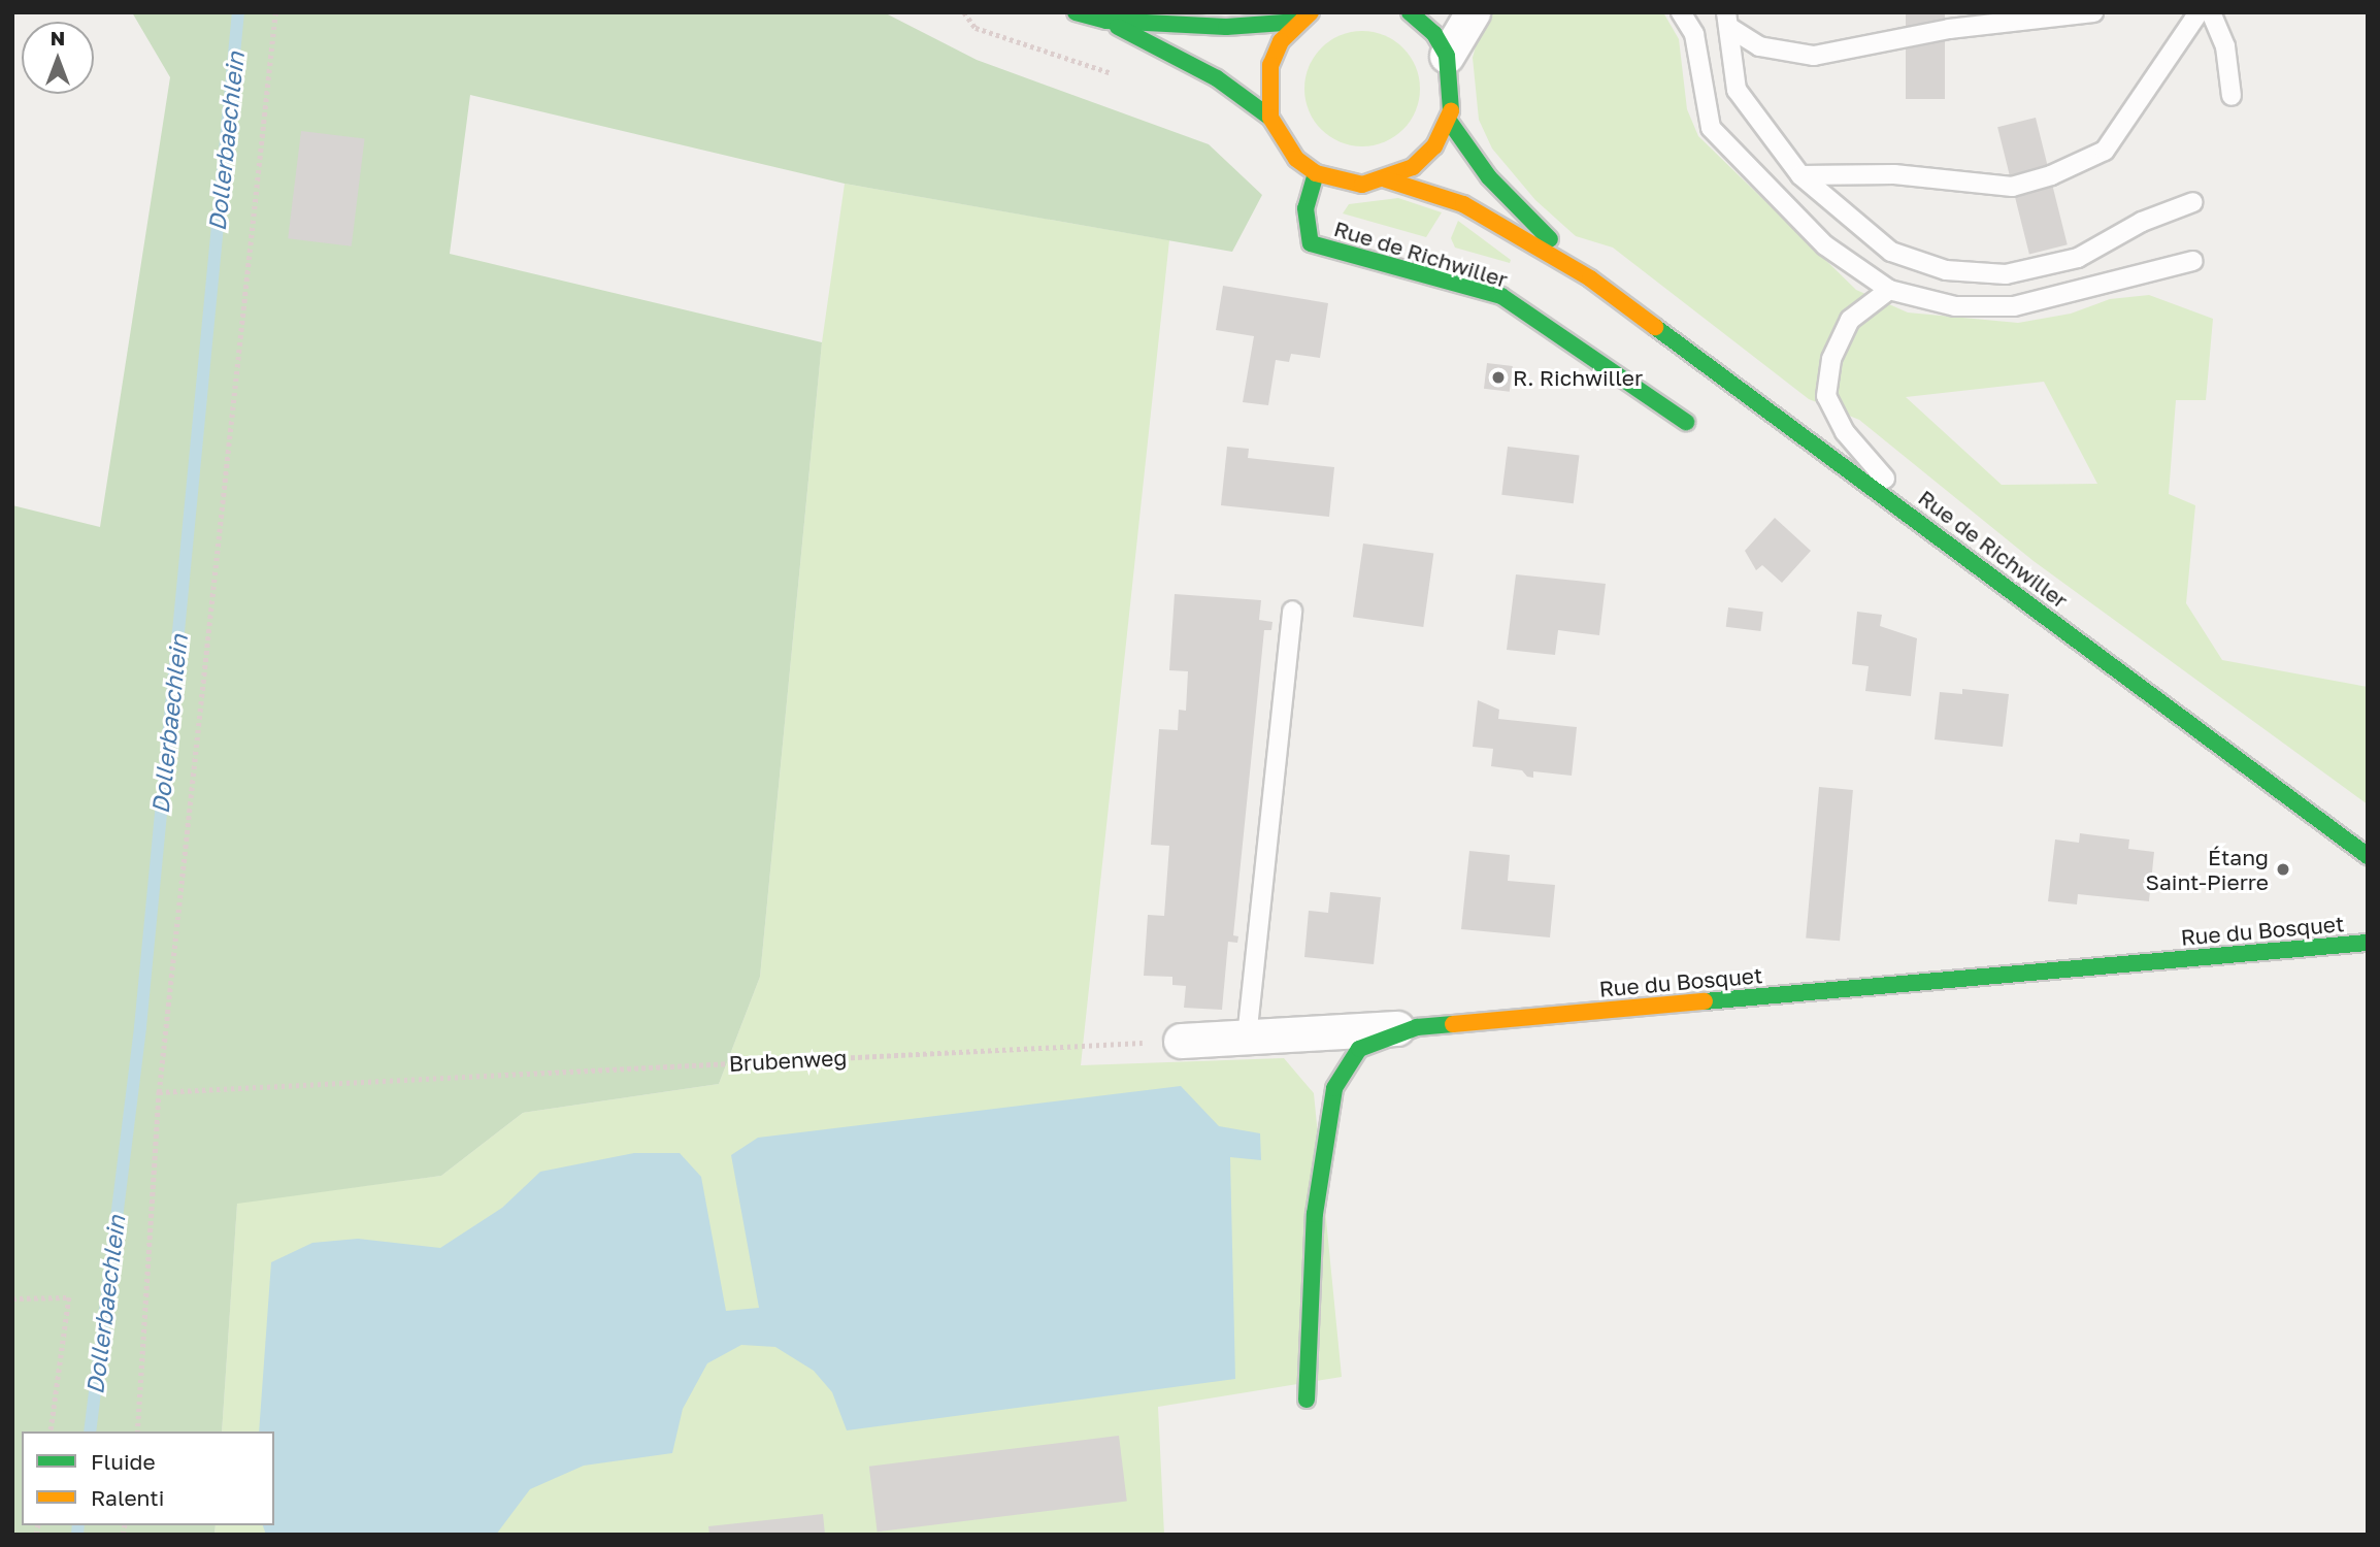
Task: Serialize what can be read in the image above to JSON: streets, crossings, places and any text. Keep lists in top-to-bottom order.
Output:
{
  "streets": {
    "main road": ["Rue de Richwiller", "Rue du Bosquet"],
    "path": ["Brubenweg"]
  },
  "water": ["Dollerbaechlein"],
  "places": ["R. Richwiller", "Étang Saint-Pierre"],
  "legend": ["Fluide", "Ralenti"],
  "north": "top"
}
